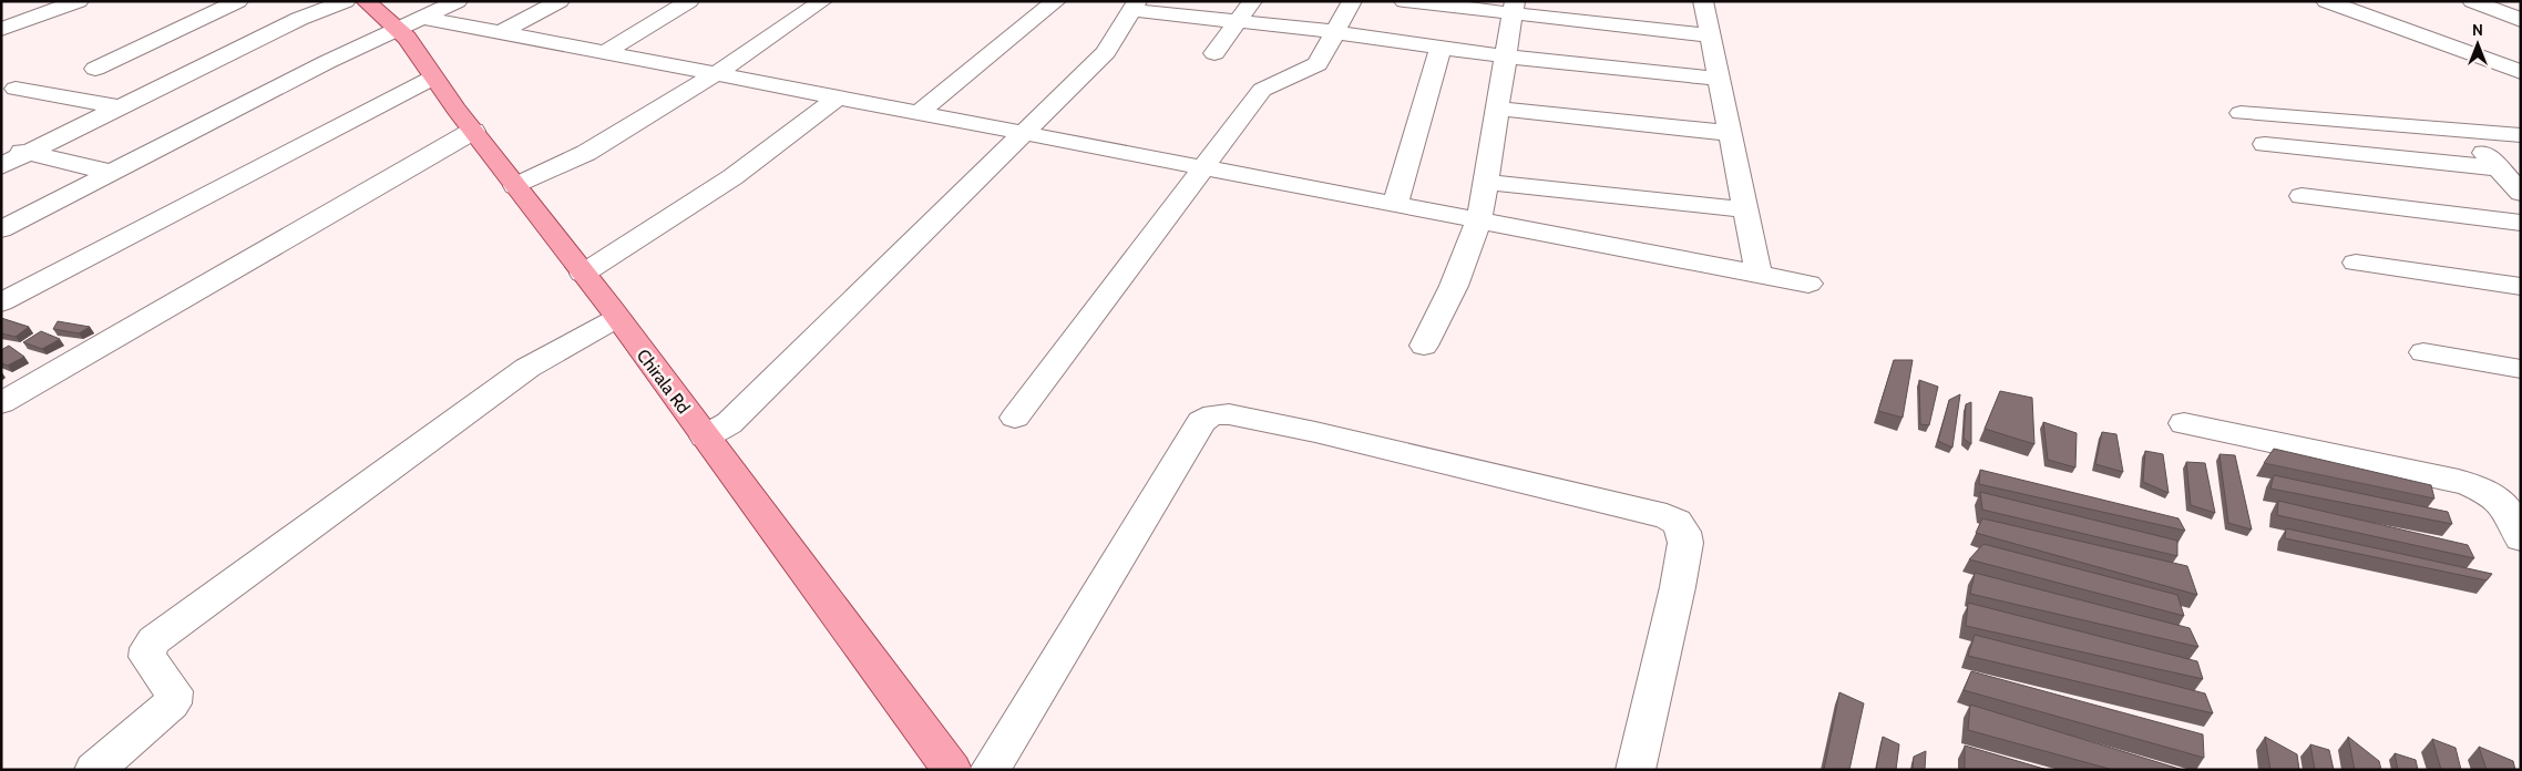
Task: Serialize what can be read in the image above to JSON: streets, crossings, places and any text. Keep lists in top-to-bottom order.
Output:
{
  "streets": {
    "main road": ["Chirala Rd"]
  },
  "north": "top"
}
